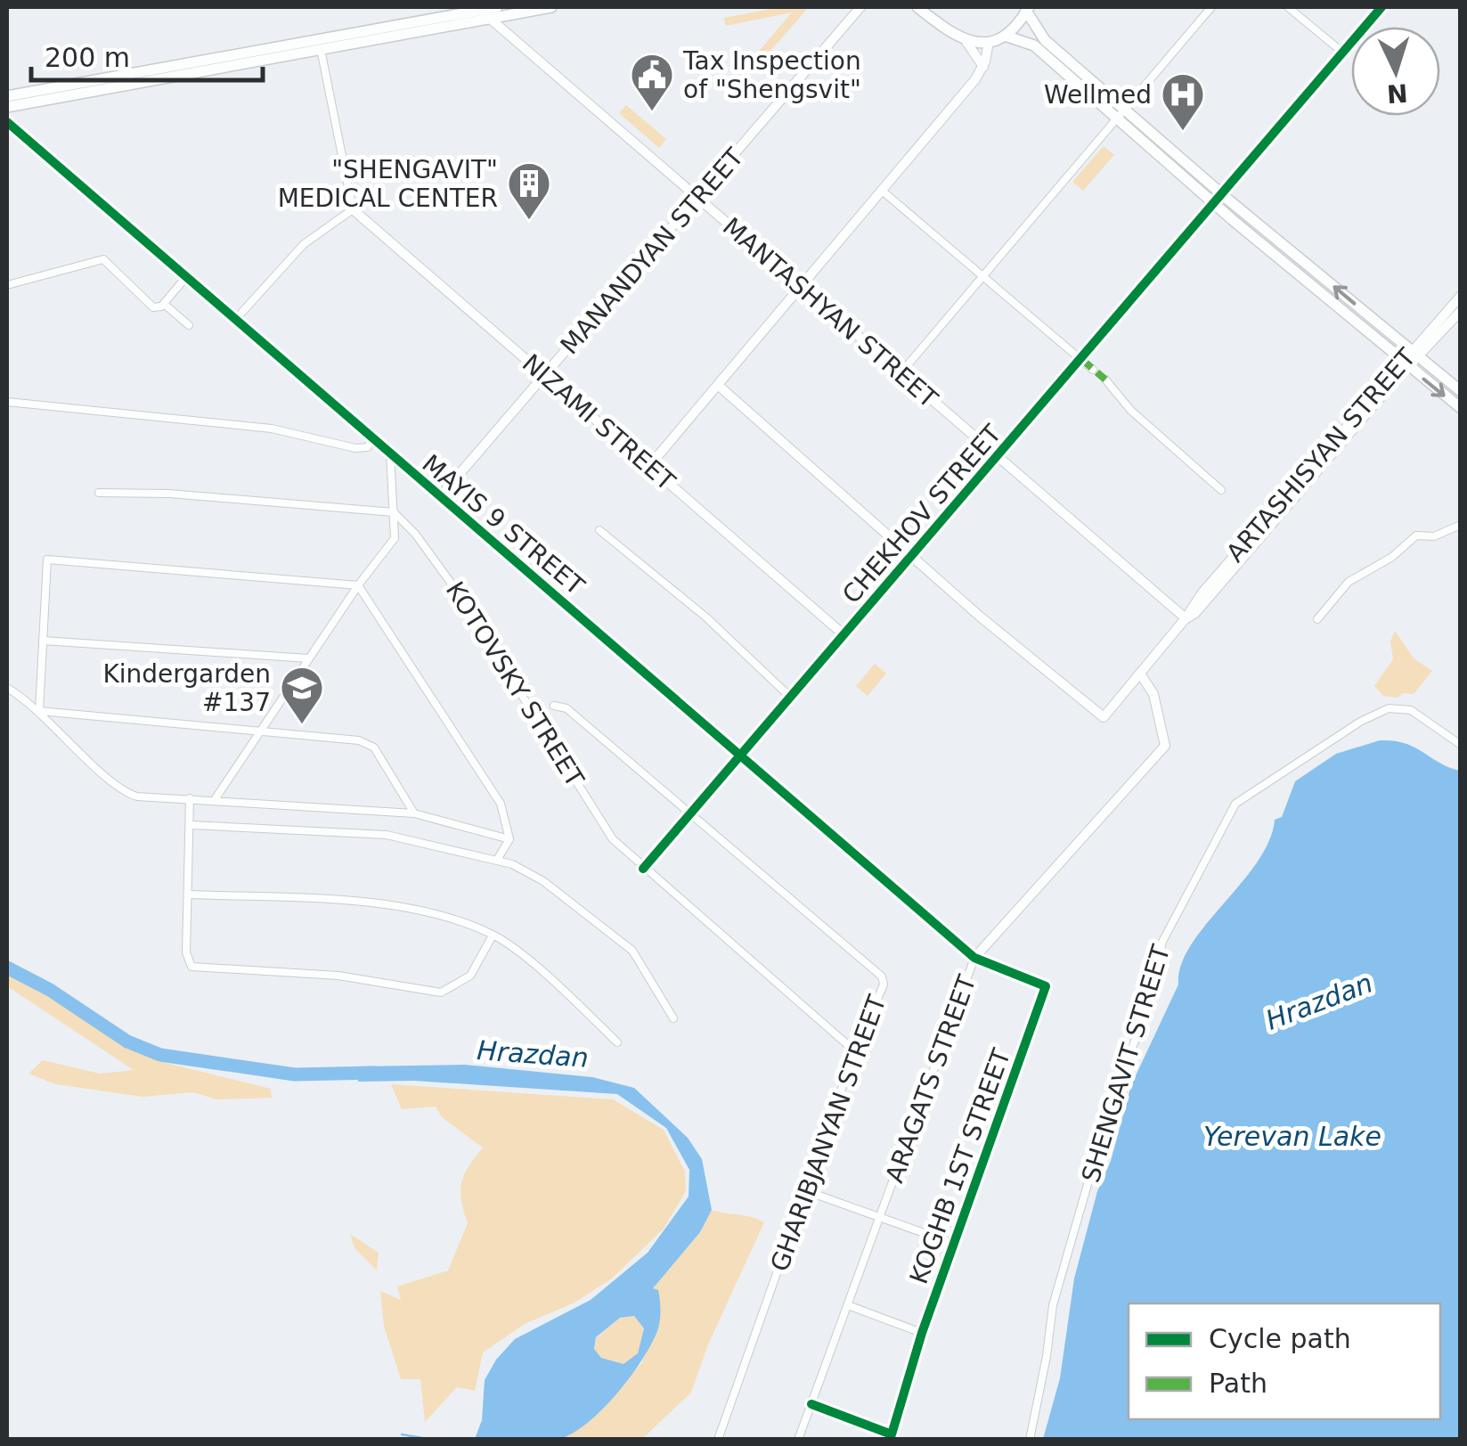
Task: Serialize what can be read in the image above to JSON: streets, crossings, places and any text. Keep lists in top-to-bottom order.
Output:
{
  "streets": {
    "street": [
      "MANANDYAN STREET",
      "MANTASHYAN STREET",
      "NIZAMI STREET",
      "ARTASHISYAN STREET",
      "CHEKHOV STREET",
      "MAYIS 9 STREET",
      "KOTOVSKY STREET",
      "SHENGAVIT STREET",
      "ARAGATS STREET",
      "GHARIBJANYAN STREET",
      "KOGHB 1ST STREET"
    ]
  },
  "crossings": [
    ["MANANDYAN STREET", "MANTASHYAN STREET"],
    ["MANANDYAN STREET", "NIZAMI STREET"],
    ["MANANDYAN STREET", "MAYIS 9 STREET"],
    ["MANTASHYAN STREET", "ARTASHISYAN STREET"],
    ["MANTASHYAN STREET", "CHEKHOV STREET"],
    ["NIZAMI STREET", "CHEKHOV STREET"],
    ["ARTASHISYAN STREET", "CHEKHOV STREET"],
    ["ARTASHISYAN STREET", "ARAGATS STREET"],
    ["CHEKHOV STREET", "MAYIS 9 STREET"],
    ["CHEKHOV STREET", "KOTOVSKY STREET"],
    ["CHEKHOV STREET", "GHARIBJANYAN STREET"],
    ["MAYIS 9 STREET", "ARAGATS STREET"],
    ["MAYIS 9 STREET", "KOGHB 1ST STREET"],
    ["KOTOVSKY STREET", "GHARIBJANYAN STREET"],
    ["ARAGATS STREET", "KOGHB 1ST STREET"]
  ],
  "water": ["Hrazdan", "Yerevan Lake"],
  "places": {
    "public building": ["Tax Inspection of \"Shengsvit\""],
    "hospital": ["Wellmed"],
    "building": ["\"SHENGAVIT\" MEDICAL CENTER"],
    "school or university": ["Kindergarden #137"]
  },
  "legend": ["Cycle path", "Path"],
  "scale_bar": "200 m",
  "north": "bottom"
}
